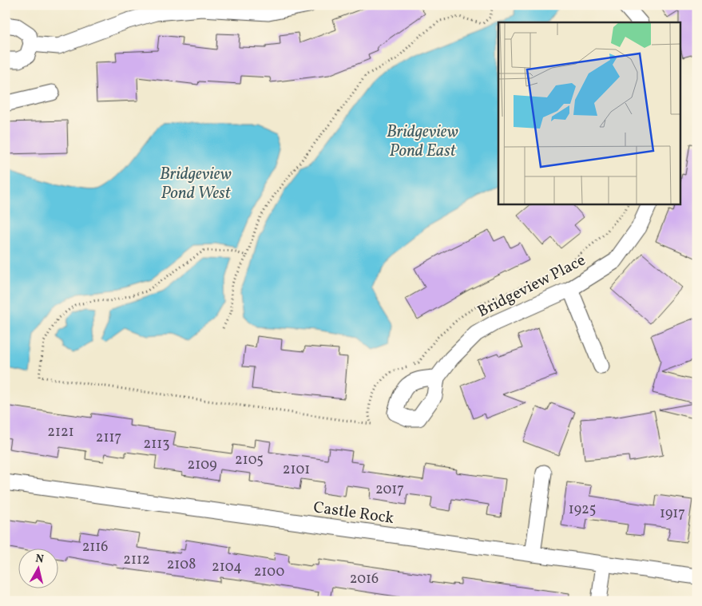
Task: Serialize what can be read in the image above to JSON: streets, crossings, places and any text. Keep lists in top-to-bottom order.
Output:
{
  "streets": {
    "street": ["Bridgeview Place", "Castle Rock"]
  },
  "water": ["Bridgeview Pond East", "Bridgeview Pond West"],
  "house_numbers": [
    "2121",
    "2117",
    "2113",
    "2105",
    "2109",
    "2101",
    "2017",
    "1925",
    "1917",
    "2116",
    "2112",
    "2108",
    "2104",
    "2100",
    "2016"
  ],
  "north": "top"
}
